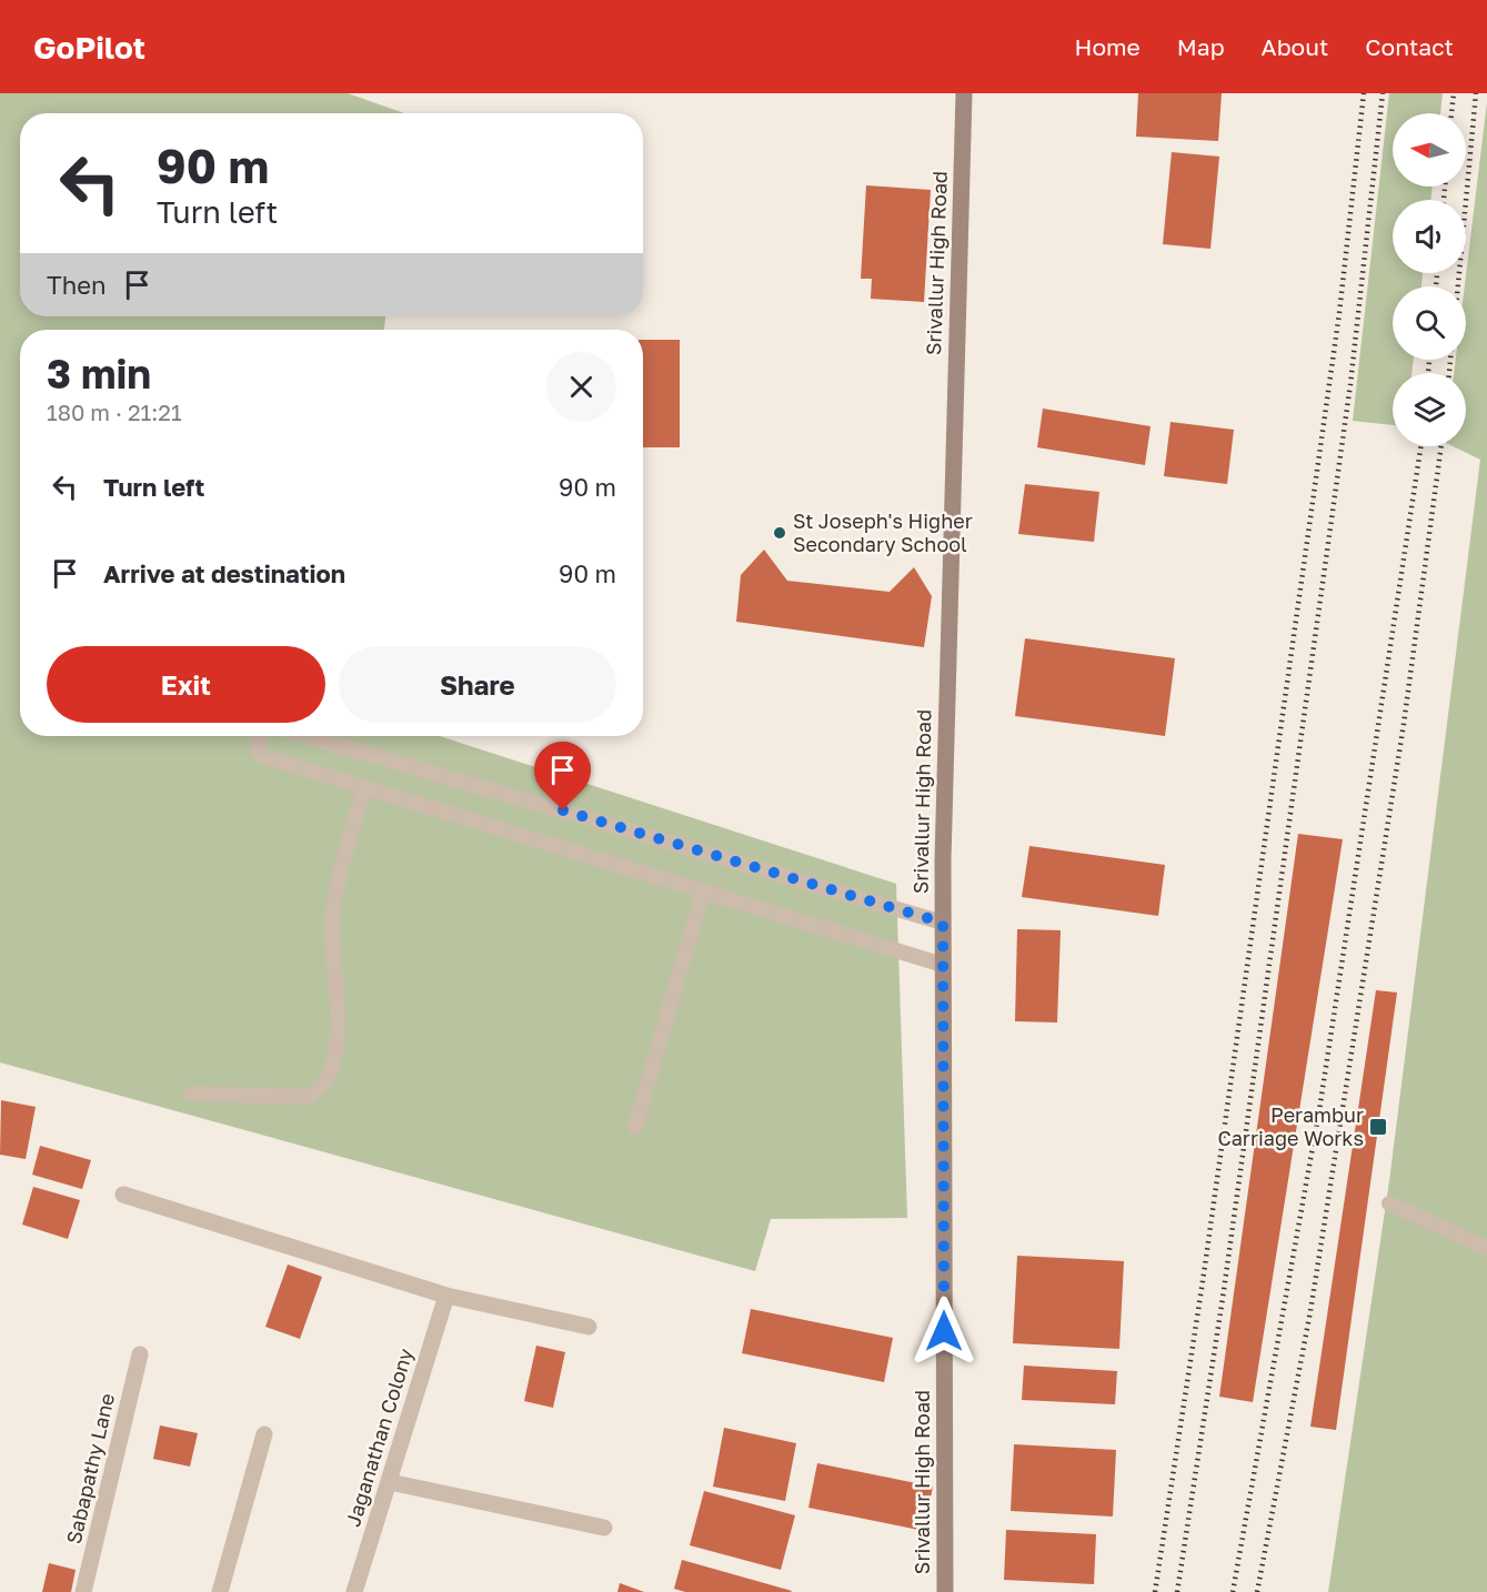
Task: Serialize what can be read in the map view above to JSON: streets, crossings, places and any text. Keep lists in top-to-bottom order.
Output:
{
  "streets": {
    "street": ["Srivallur High Road", "Jaganathan Colony", "Sabapathy Lane"]
  },
  "places": {
    "other": ["St Joseph's Higher Secondary School"],
    "transit": ["Perambur Carriage Works"]
  },
  "north": "left",
  "page": {
    "header": "GoPilot",
    "nav": [
      "Home",
      "Map",
      "About",
      "Contact"
    ],
    "turn": ["90 m", "Turn left"],
    "then": "Then",
    "heading": ["3 min", "180 m · 21:21"],
    "list": [
      {
        "name": "Turn left",
        "value": "90 m"
      },
      {
        "name": "Arrive at destination",
        "value": "90 m"
      }
    ],
    "buttons": ["Exit", "Share"]
  }
}
